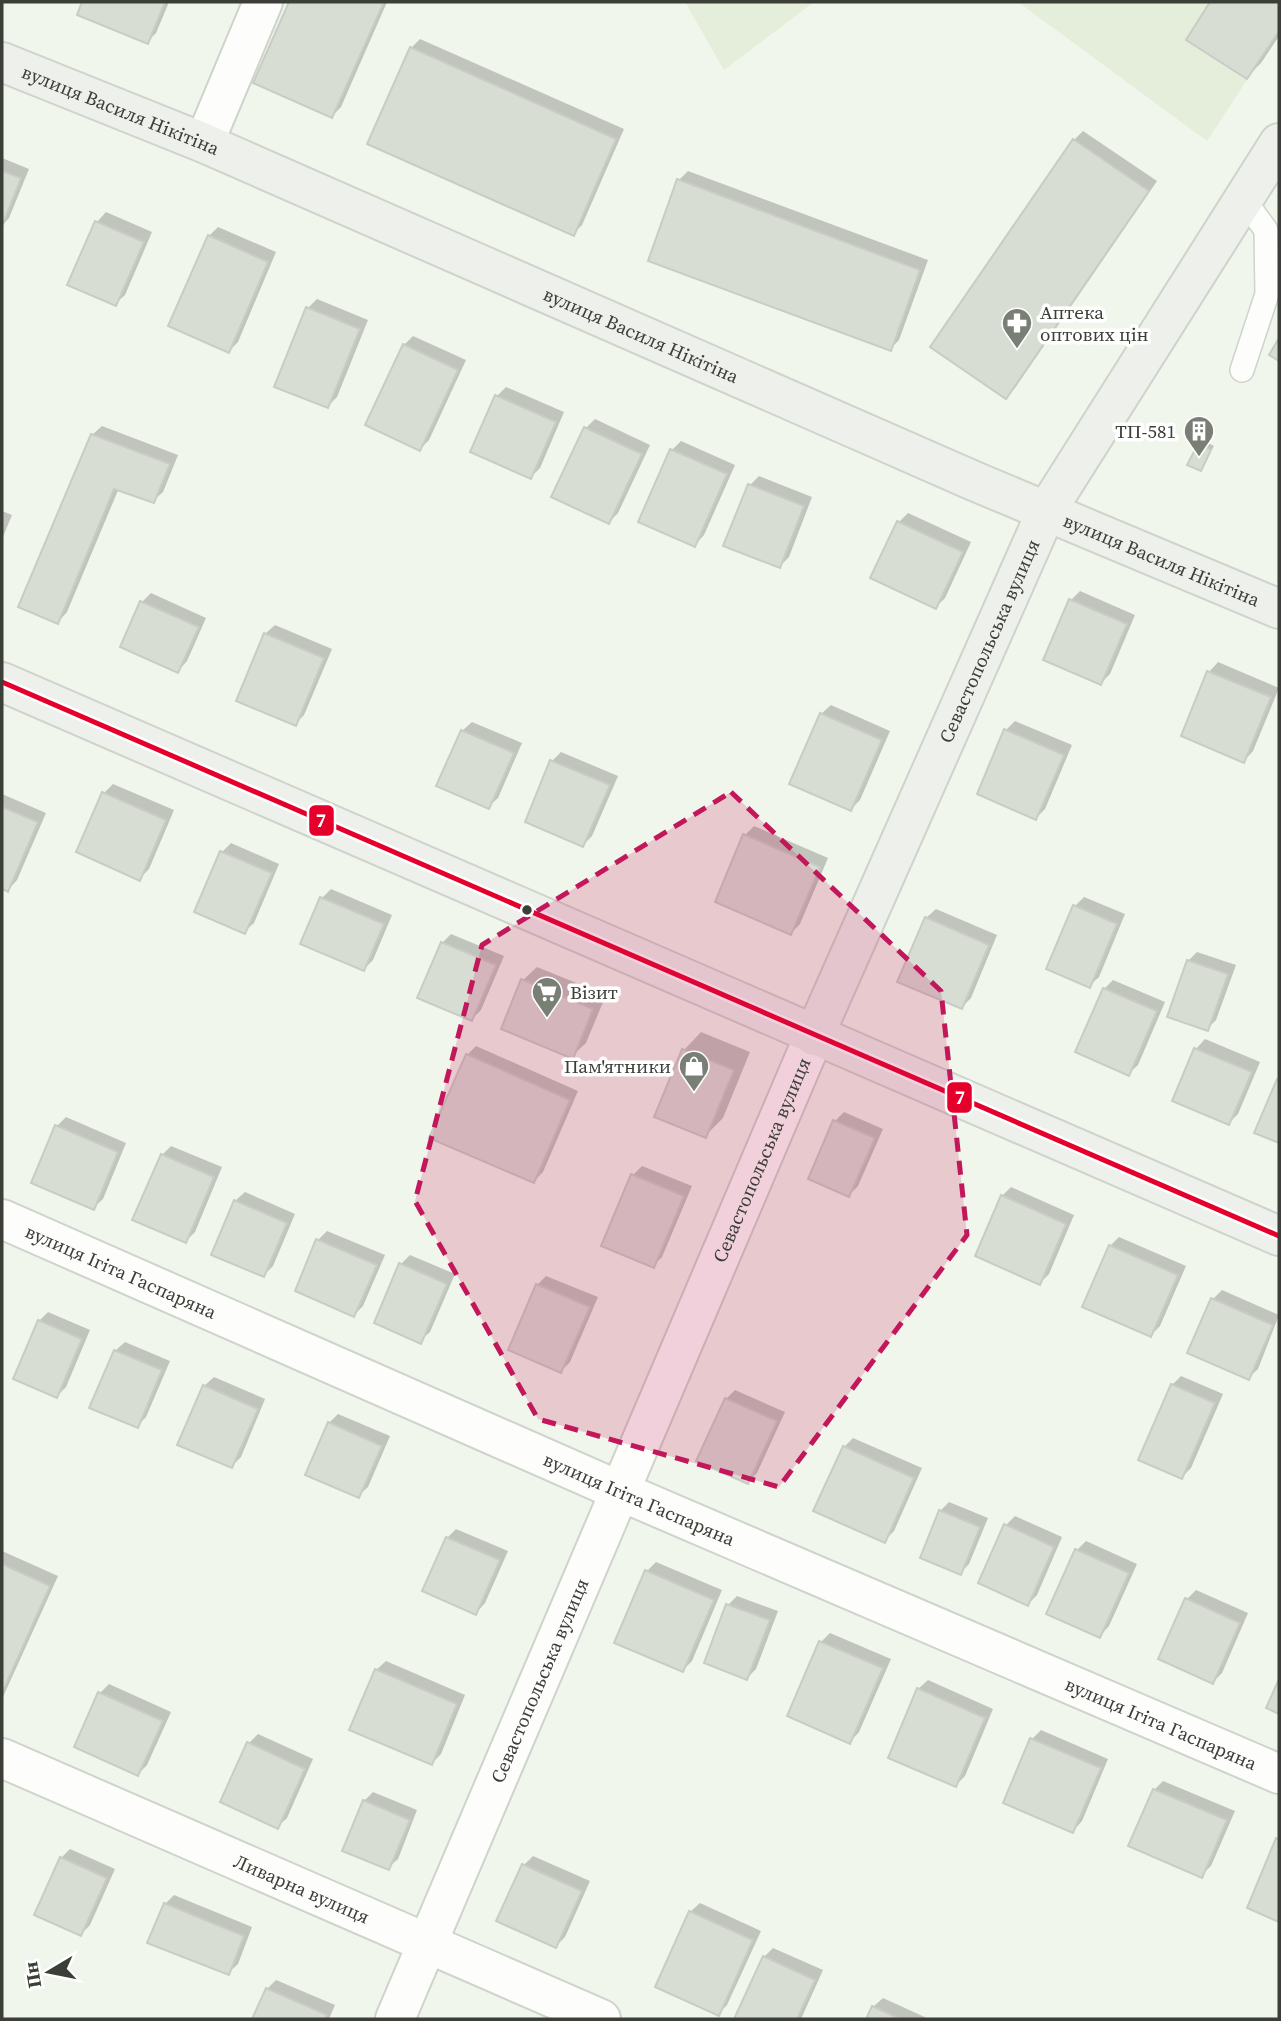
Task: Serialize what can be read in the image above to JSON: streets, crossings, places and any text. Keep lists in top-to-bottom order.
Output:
{
  "streets": {
    "street": [
      "вулиця Василя Нікітіна",
      "Севастопольська вулиця",
      "вулиця Ігіта Гаспаряна",
      "Ливарна вулиця"
    ]
  },
  "crossings": [
    ["вулиця Василя Нікітіна", "Севастопольська вулиця"],
    ["Севастопольська вулиця", "вулиця Ігіта Гаспаряна"],
    ["Севастопольська вулиця", "Ливарна вулиця"]
  ],
  "places": {
    "pharmacy": ["Аптека оптових цін"],
    "building": ["ТП-581"],
    "supermarket": ["Візит"],
    "shop": ["Пам'ятники"]
  },
  "lines": ["transit line 7"],
  "north": "left"
}
